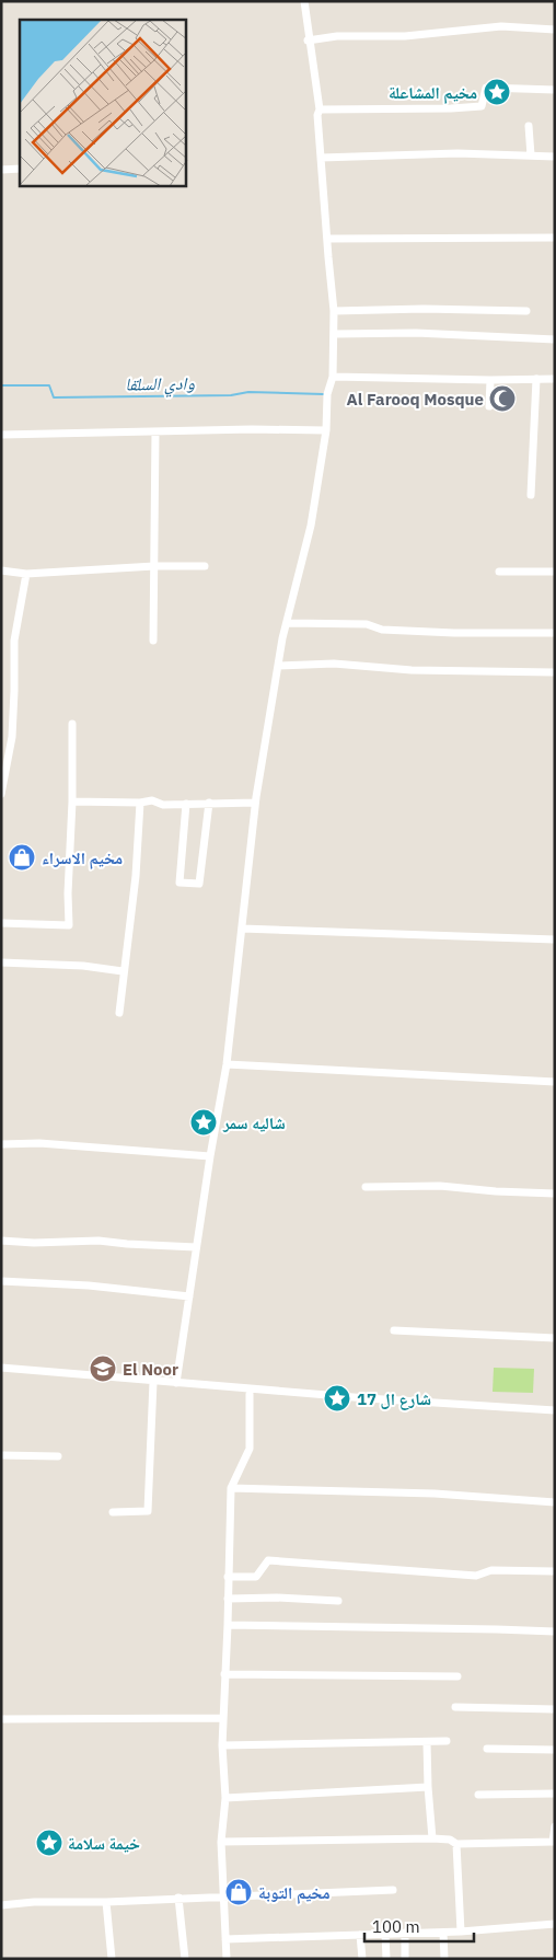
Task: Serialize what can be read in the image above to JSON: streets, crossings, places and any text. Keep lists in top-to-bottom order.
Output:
{
  "water": ["وادي السلقا"],
  "places": {
    "place": [
      "مخيم المشاعلة",
      "شاليه سمر",
      "شارع ال 17",
      "خيمة سلامة"
    ],
    "mosque": ["Al Farooq Mosque"],
    "shop": ["مخيم الاسراء", "مخيم التوبة"],
    "school or university": ["El Noor"]
  },
  "scale_bar": "100 m"
}
